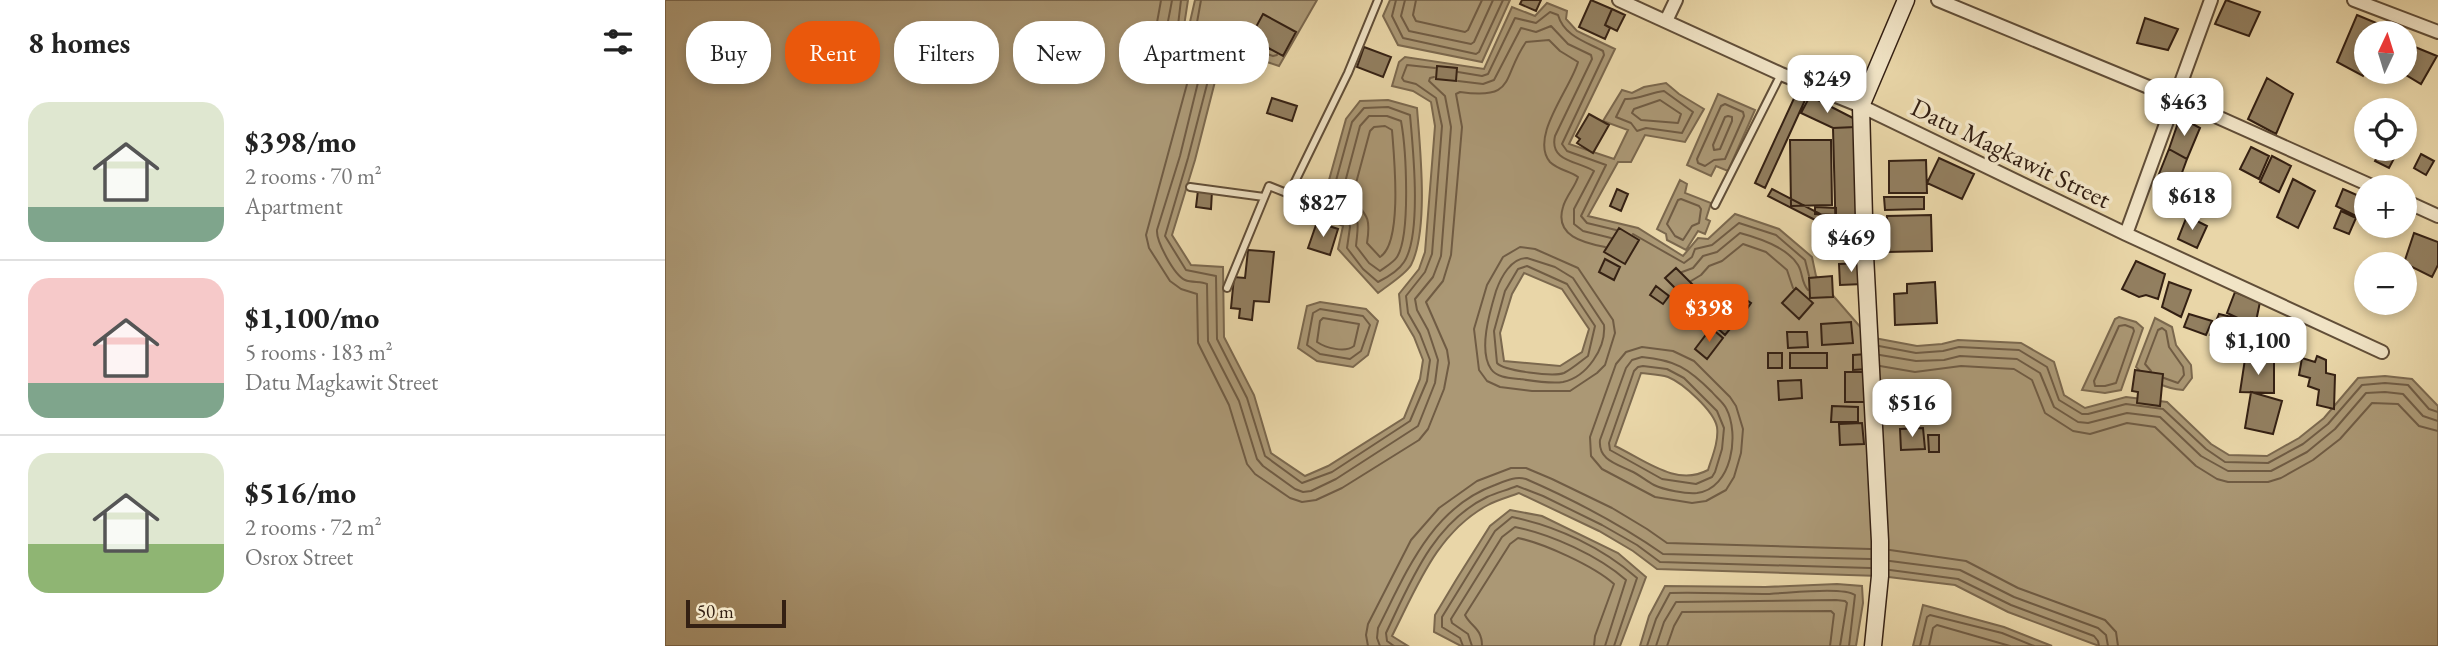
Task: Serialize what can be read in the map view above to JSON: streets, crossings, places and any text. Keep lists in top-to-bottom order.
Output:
{
  "streets": {
    "street": ["Datu Magkawit Street"]
  },
  "scale_bar": "50 m",
  "north": "top",
  "page": {
    "heading": "8 homes",
    "map_buttons": ["+", "−"],
    "chip": [
      "Buy",
      "Rent",
      "Filters",
      "New",
      "Apartment"
    ],
    "price": [
      "$249",
      "$463",
      "$618",
      "$827",
      "$469",
      "$398",
      "$1,100",
      "$516"
    ],
    "list": [
      {
        "name": "$398/mo",
        "note": "2 rooms · 70 m² · Apartment"
      },
      {
        "name": "$1,100/mo",
        "note": "5 rooms · 183 m² · Datu Magkawit Street"
      },
      {
        "name": "$516/mo",
        "note": "2 rooms · 72 m² · Osrox Street"
      }
    ],
    "scale": "50 m"
  }
}
